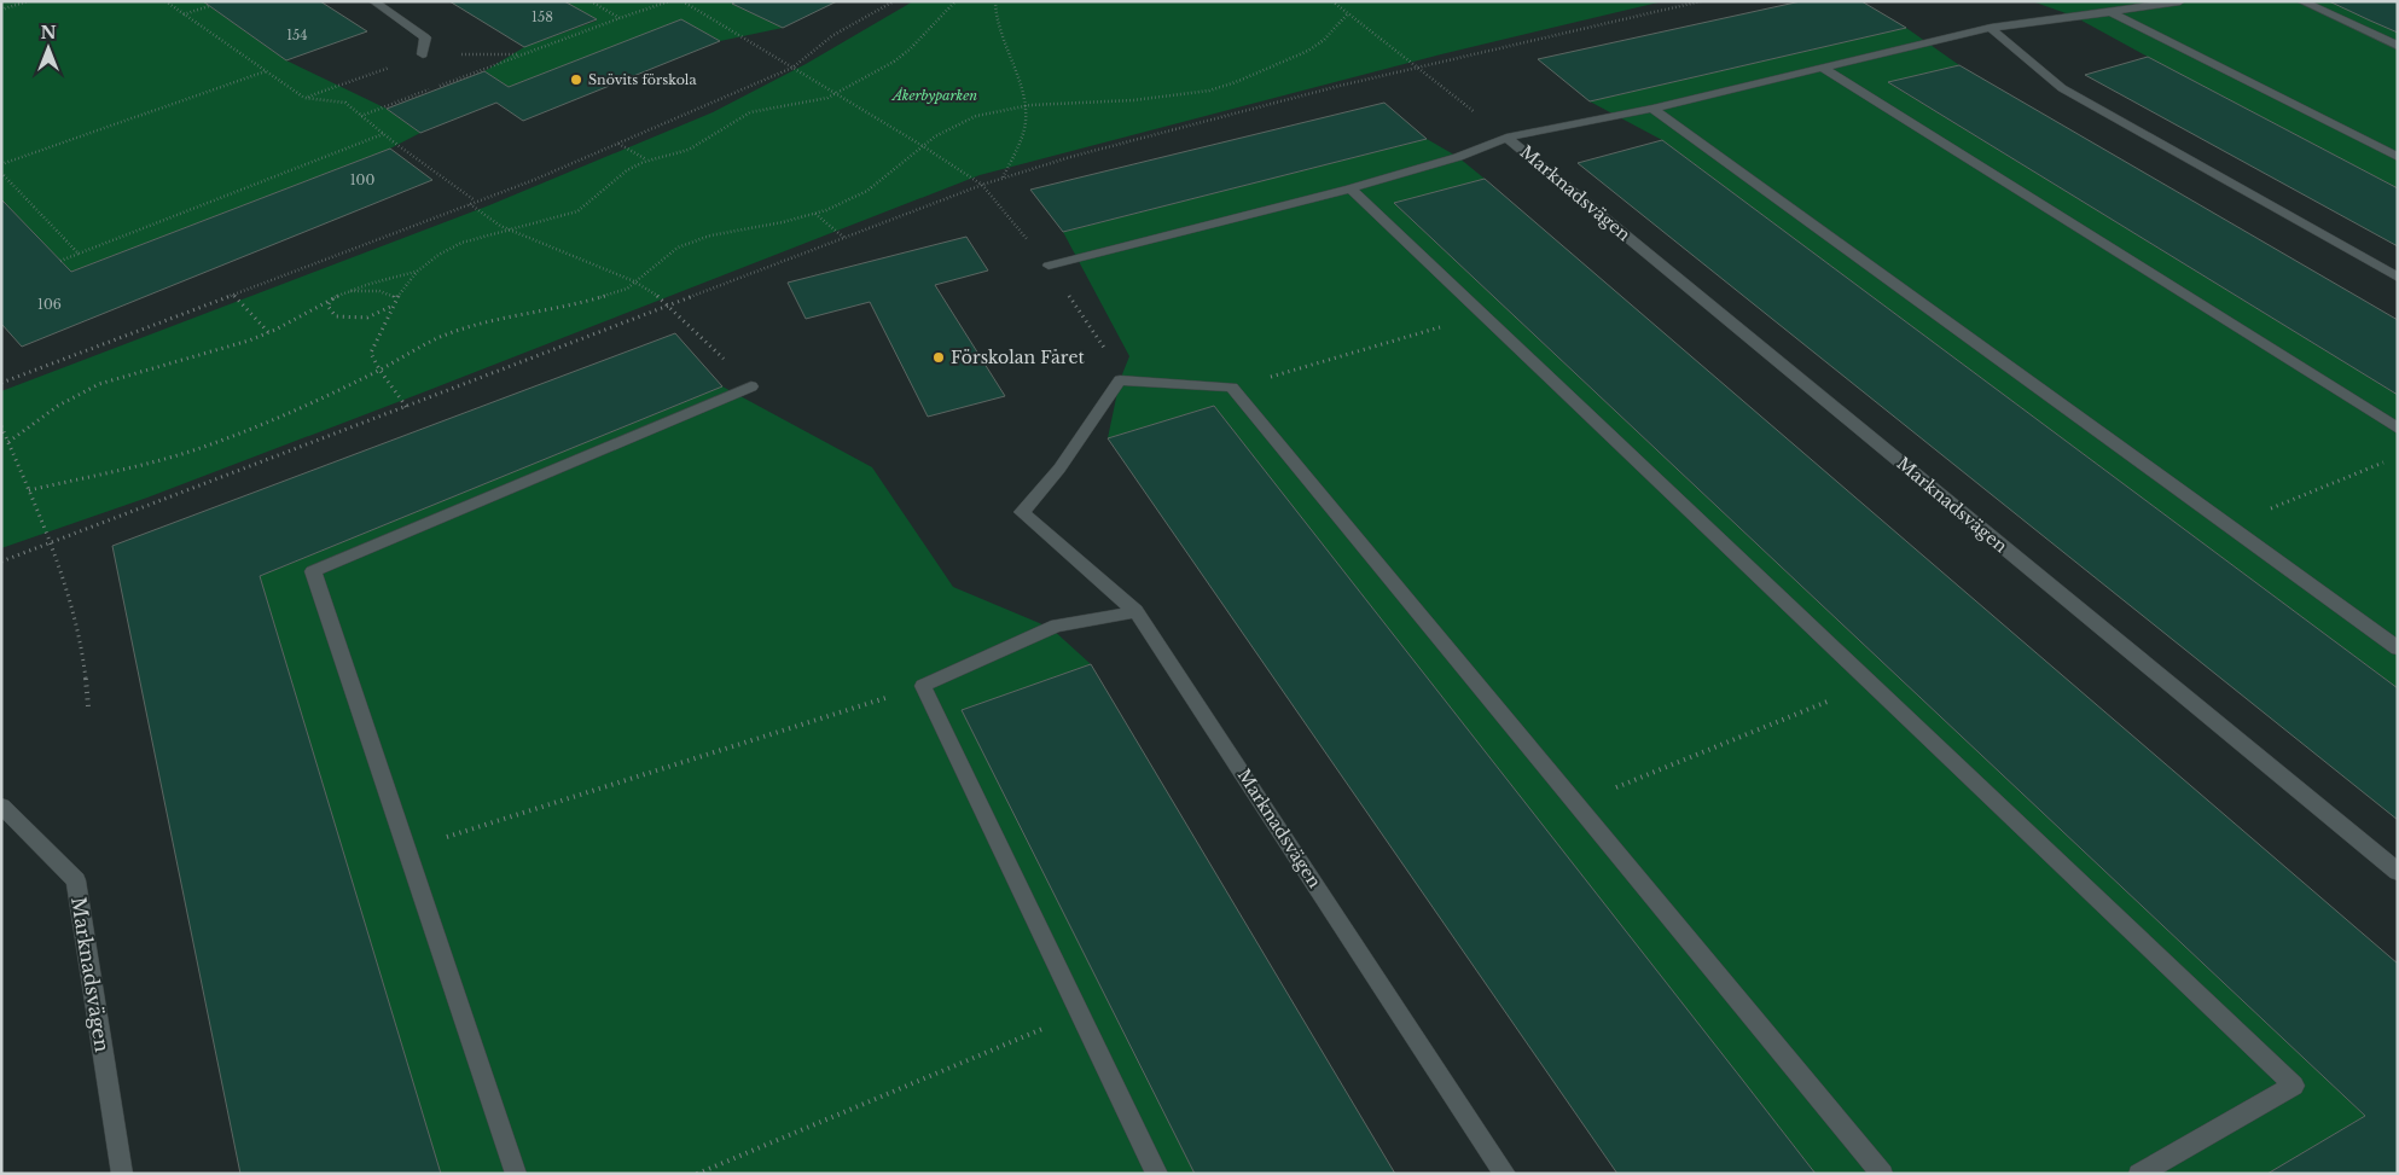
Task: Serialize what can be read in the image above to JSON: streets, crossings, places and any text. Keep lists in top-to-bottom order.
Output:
{
  "streets": {
    "street": ["Marknadsvägen"]
  },
  "parks": ["Åkerbyparken"],
  "places": ["Snövits förskola", "Förskolan Fåret"],
  "house_numbers": [
    "158",
    "154",
    "100",
    "106"
  ],
  "north": "top"
}
